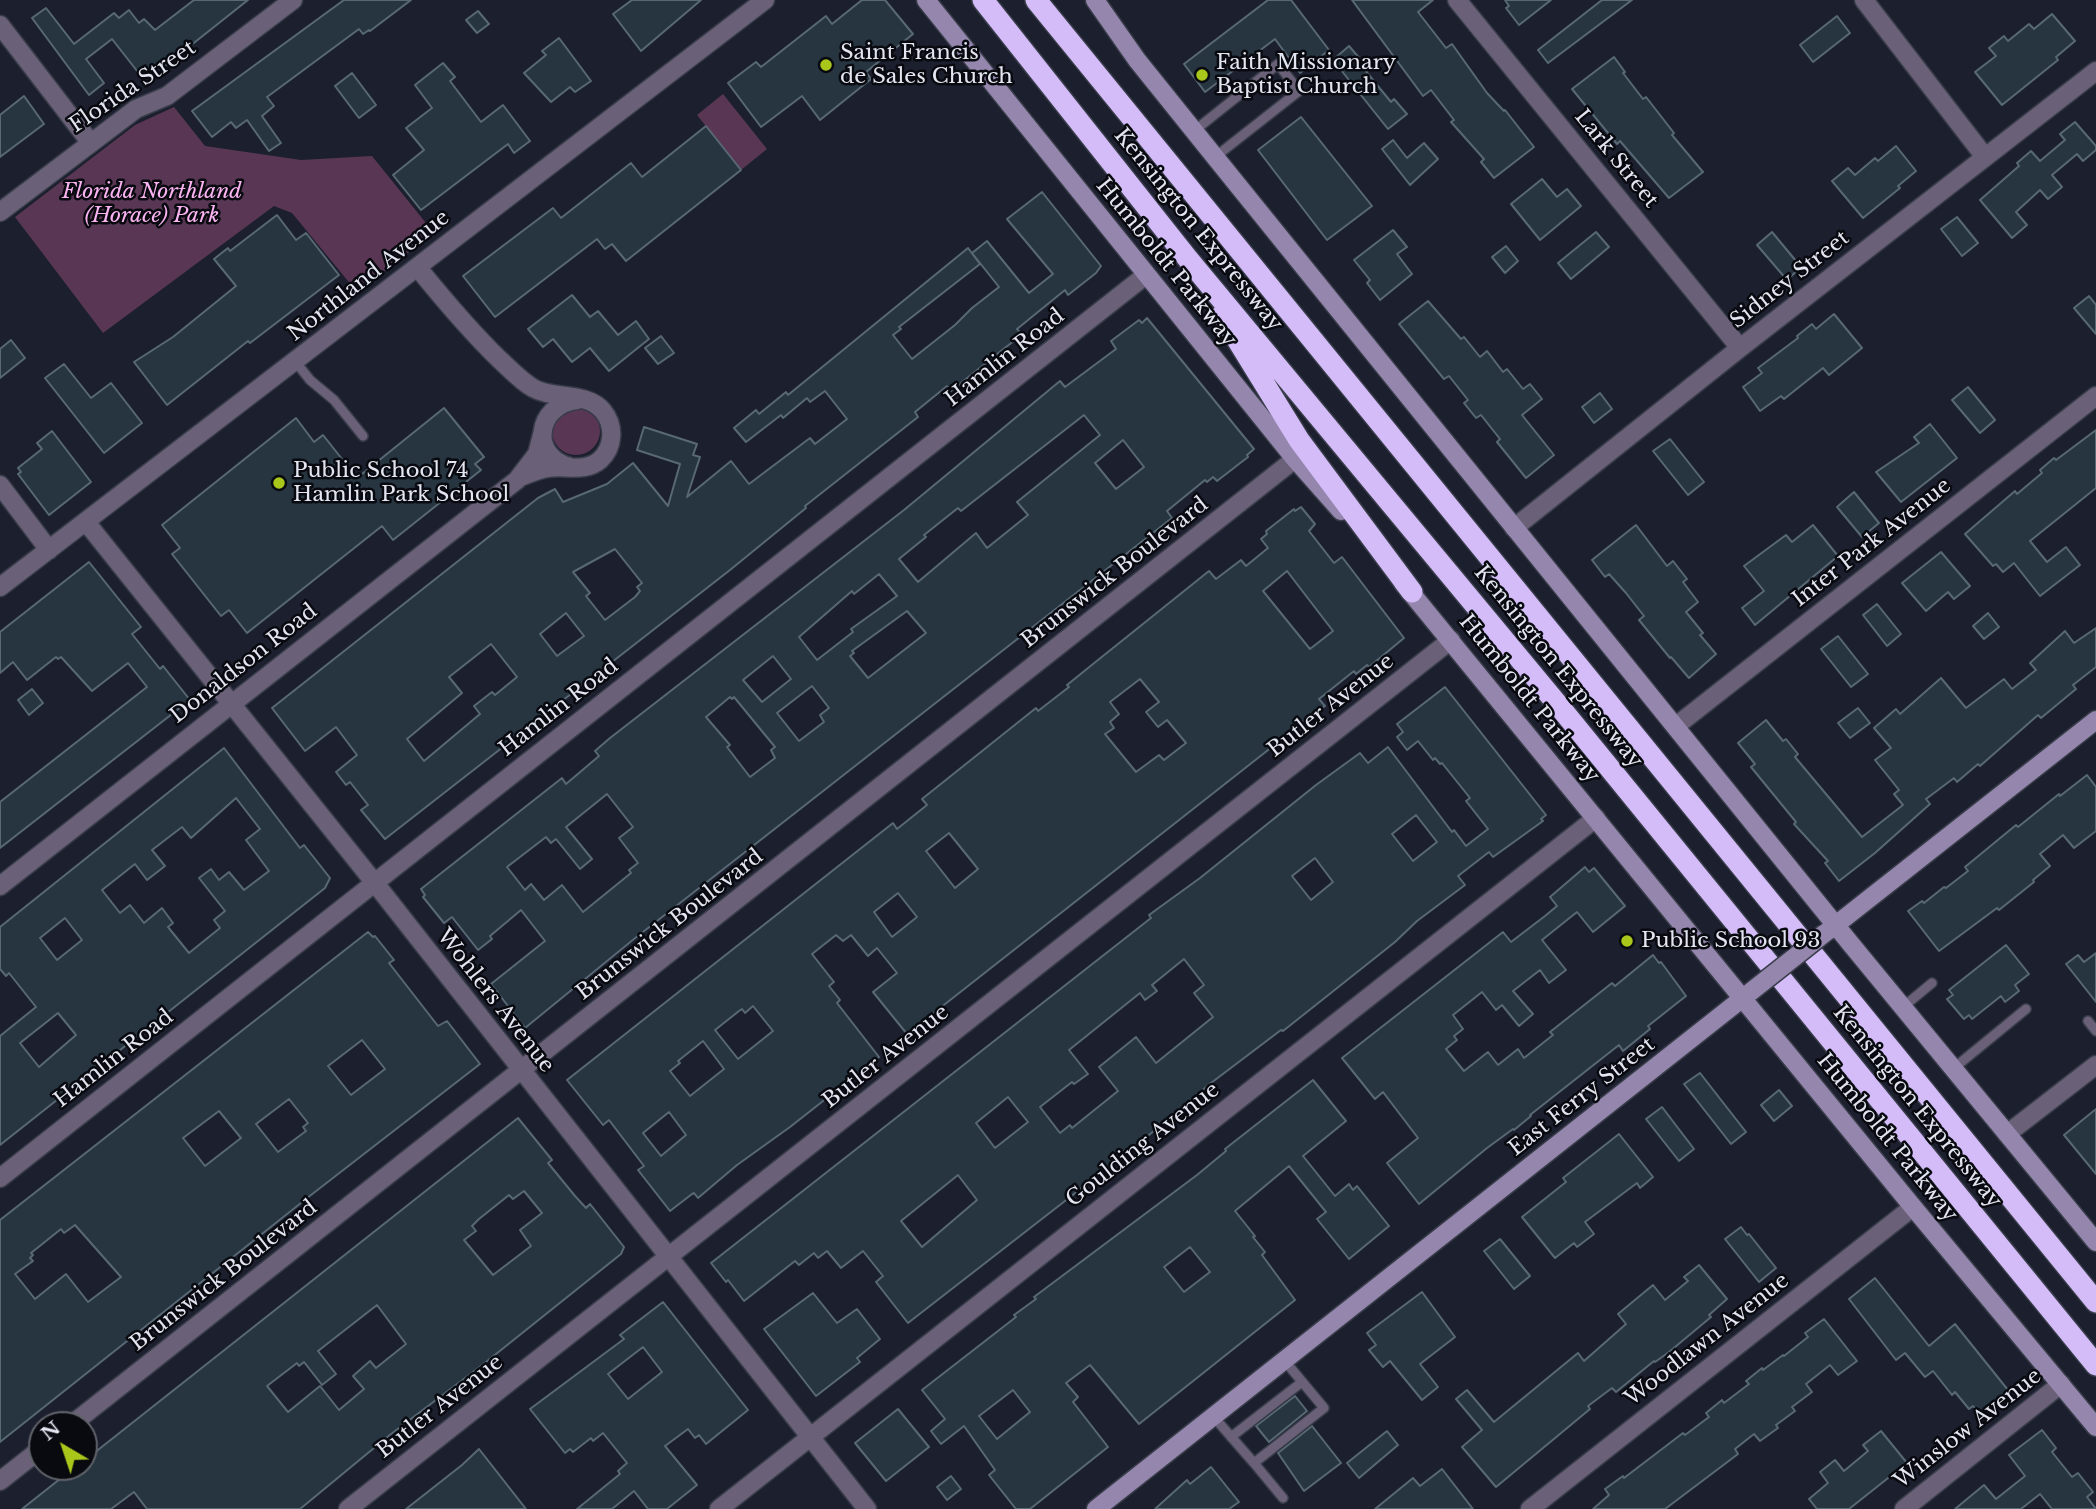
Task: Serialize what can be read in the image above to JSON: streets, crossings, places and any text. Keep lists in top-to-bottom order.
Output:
{
  "streets": {
    "highway": ["Kensington Expressway"],
    "street": [
      "Florida Street",
      "Lark Street",
      "Humboldt Parkway",
      "Northland Avenue",
      "Sidney Street",
      "Hamlin Road",
      "Inter Park Avenue",
      "Brunswick Boulevard",
      "Donaldson Road",
      "Butler Avenue",
      "Wohlers Avenue",
      "East Ferry Street",
      "Goulding Avenue",
      "Woodlawn Avenue",
      "Winslow Avenue"
    ]
  },
  "crossings": [
    ["Lark Street", "Sidney Street"],
    ["Humboldt Parkway", "Hamlin Road"],
    ["Humboldt Parkway", "Brunswick Boulevard"],
    ["Humboldt Parkway", "Butler Avenue"],
    ["Humboldt Parkway", "East Ferry Street"],
    ["Humboldt Parkway", "Goulding Avenue"],
    ["Humboldt Parkway", "Woodlawn Avenue"],
    ["Humboldt Parkway", "Winslow Avenue"],
    ["Northland Avenue", "Wohlers Avenue"],
    ["Hamlin Road", "Wohlers Avenue"],
    ["Brunswick Boulevard", "Wohlers Avenue"],
    ["Donaldson Road", "Wohlers Avenue"],
    ["Butler Avenue", "Wohlers Avenue"],
    ["Wohlers Avenue", "Goulding Avenue"]
  ],
  "parks": ["Florida Northland (Horace) Park"],
  "places": [
    "Saint Francis de Sales Church",
    "Faith Missionary Baptist Church",
    "Public School 74 Hamlin Park School",
    "Public School 93"
  ],
  "north": "top left"
}
